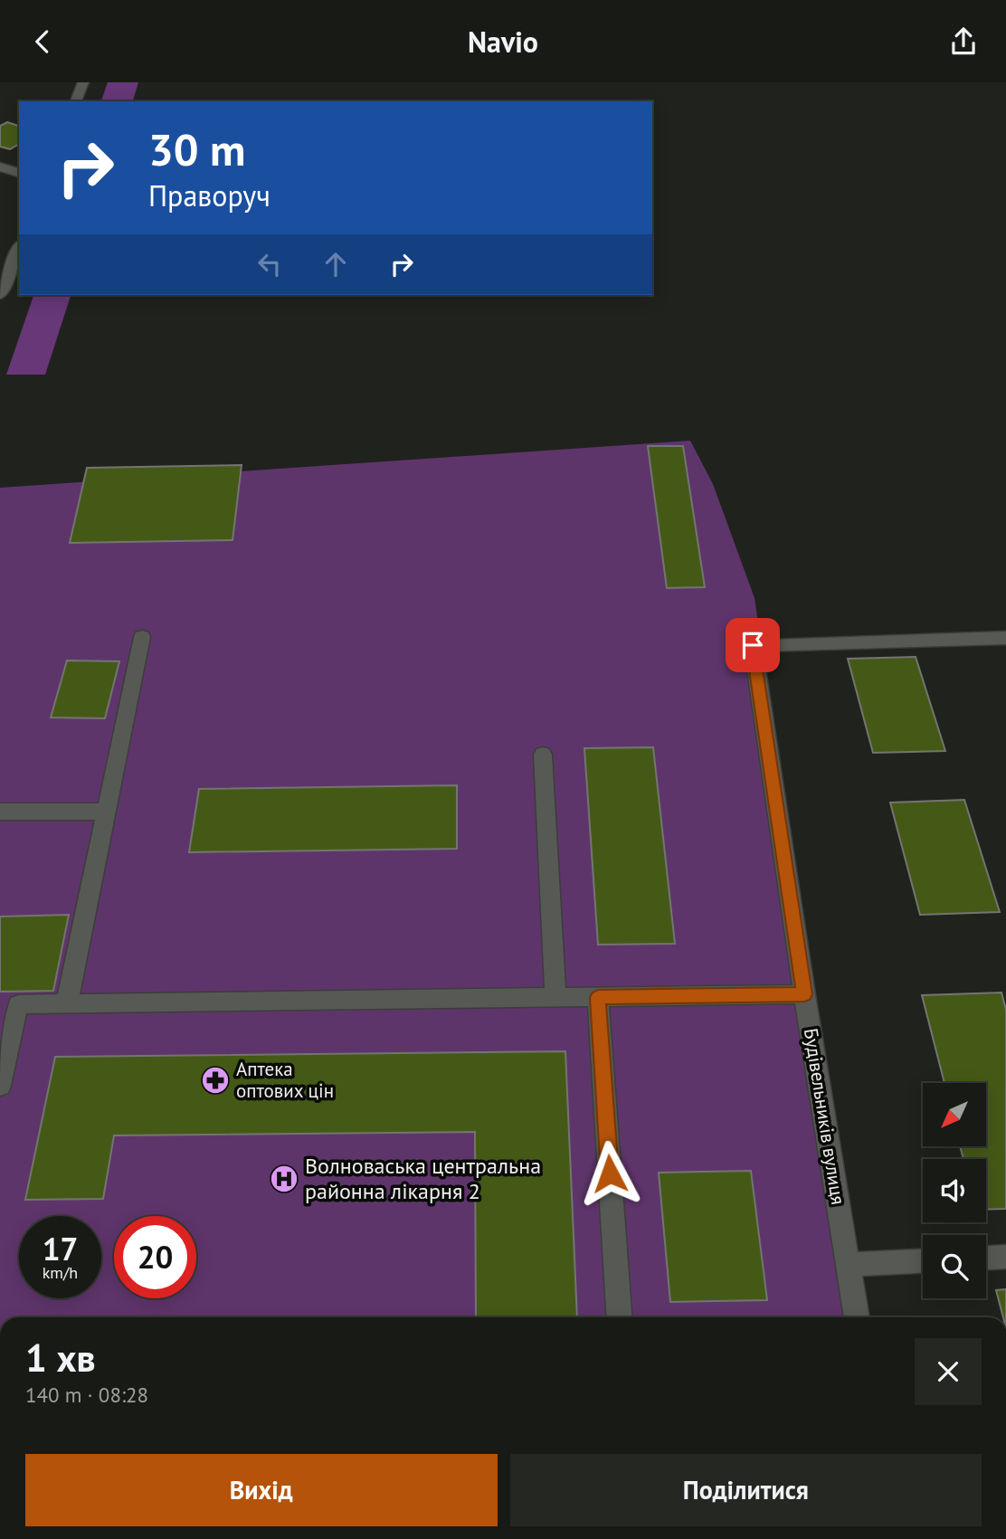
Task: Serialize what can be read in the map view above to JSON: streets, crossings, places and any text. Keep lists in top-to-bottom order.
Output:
{
  "streets": {
    "street": ["Будівельників вулиця"]
  },
  "places": {
    "pharmacy": ["Аптека оптових цін"],
    "hospital": ["Волноваська центральна районна лікарня 2"]
  },
  "north": "bottom left",
  "page": {
    "header": "Navio",
    "turn": ["30 m", "Праворуч"],
    "speed": "17 km/h",
    "limit": "20",
    "heading": ["1 хв", "140 m · 08:28"],
    "buttons": ["Вихід", "Поділитися"]
  }
}
